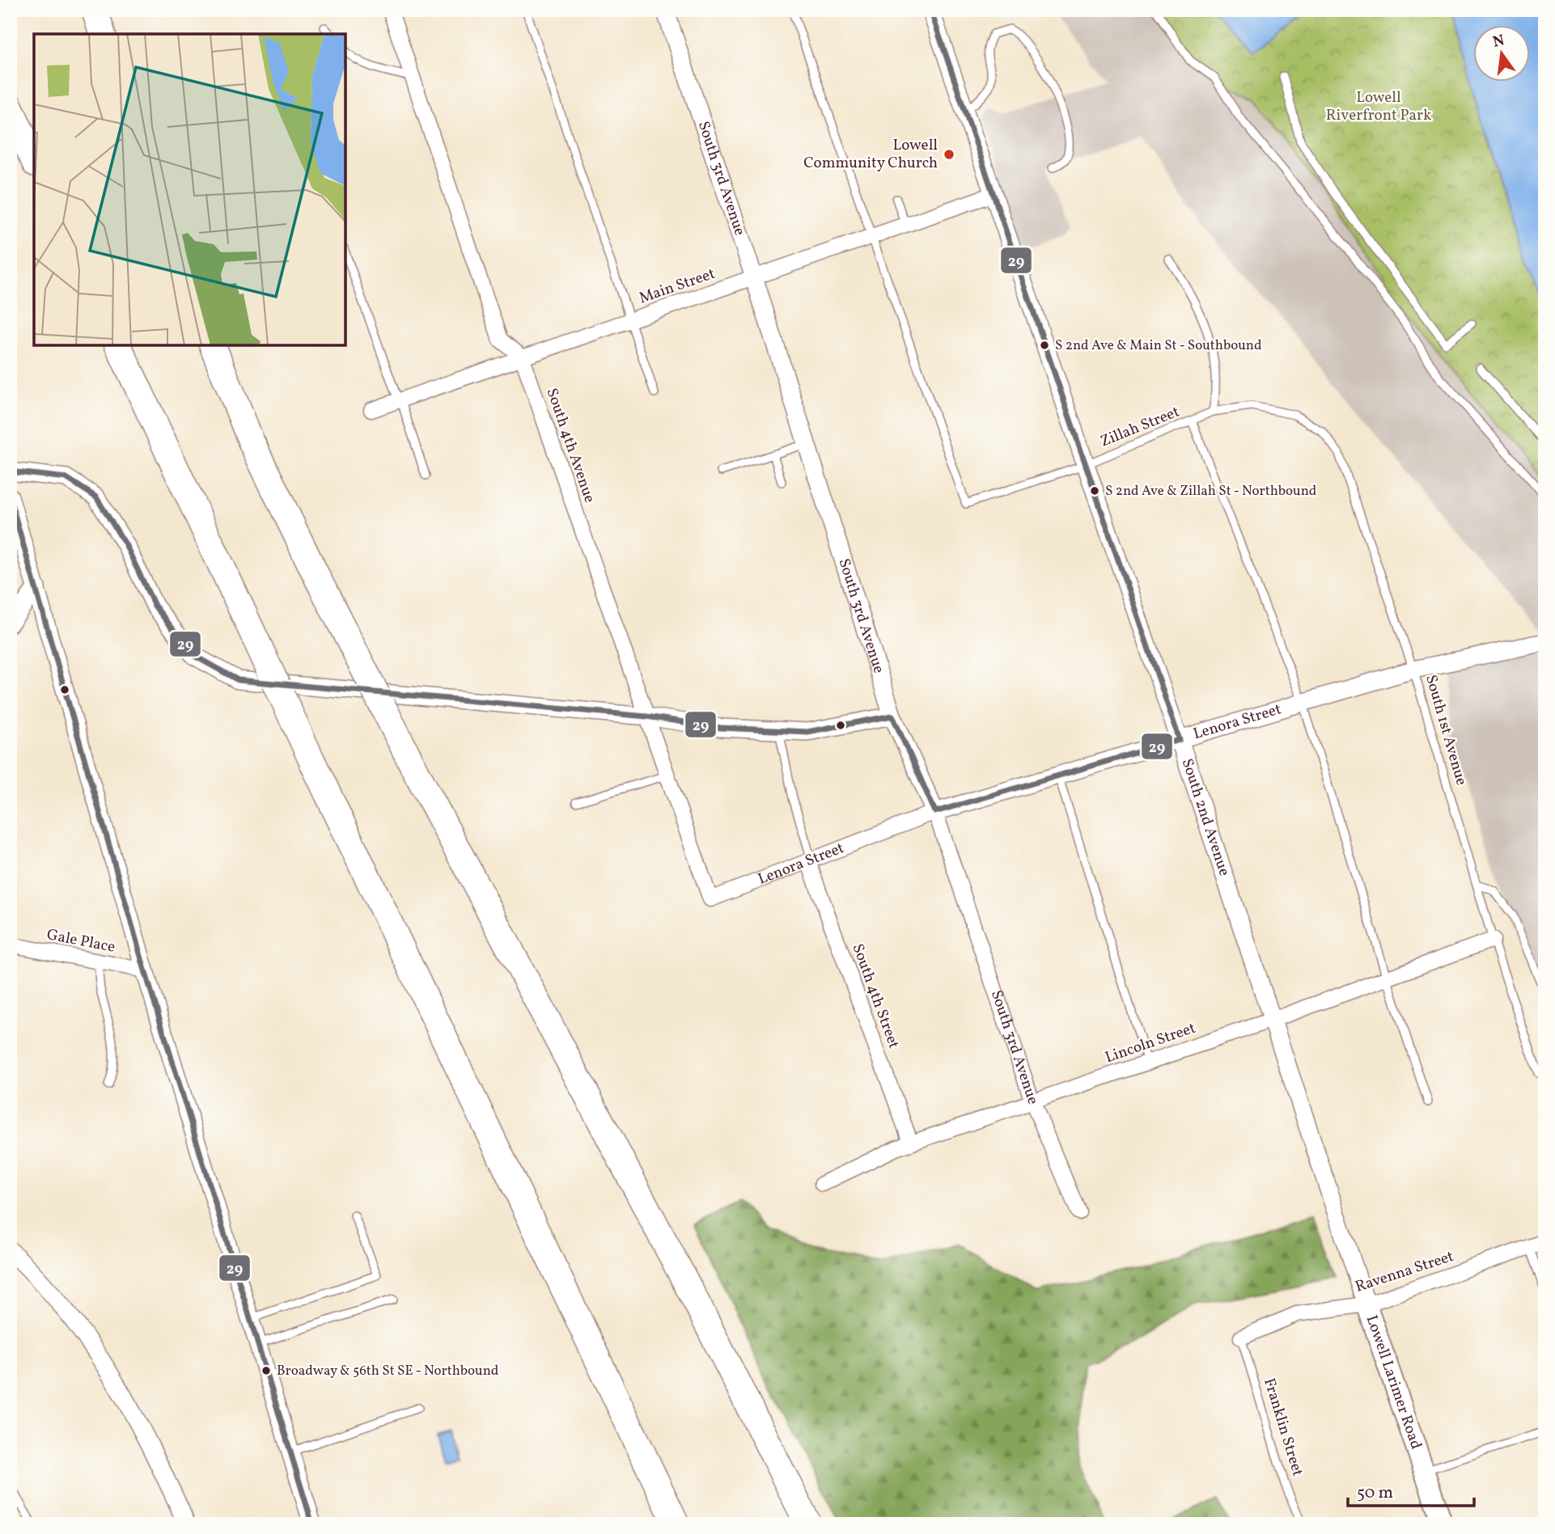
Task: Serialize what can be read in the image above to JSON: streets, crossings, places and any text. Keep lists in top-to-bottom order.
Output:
{
  "streets": {
    "main road": ["Lowell Larimer Road"],
    "street": [
      "South 3rd Avenue",
      "Main Street",
      "South 4th Avenue",
      "Lenora Street",
      "South 2nd Avenue",
      "Gale Place",
      "South 4th Street",
      "Lincoln Street",
      "Ravenna Street"
    ],
    "lane": ["Zillah Street", "South 1st Avenue", "Franklin Street"]
  },
  "crossings": [
    ["South 3rd Avenue", "Main Street"],
    ["South 3rd Avenue", "Lenora Street"],
    ["South 3rd Avenue", "Lincoln Street"],
    ["Main Street", "Zillah Street"],
    ["Main Street", "South 4th Avenue"],
    ["Main Street", "South 2nd Avenue"],
    ["Zillah Street", "South 1st Avenue"],
    ["Zillah Street", "South 2nd Avenue"],
    ["South 4th Avenue", "Lenora Street"],
    ["Lenora Street", "South 1st Avenue"],
    ["Lenora Street", "South 2nd Avenue"],
    ["Lenora Street", "South 4th Street"],
    ["South 1st Avenue", "Lincoln Street"],
    ["South 2nd Avenue", "Lincoln Street"],
    ["South 2nd Avenue", "Ravenna Street"],
    ["South 2nd Avenue", "Lowell Larimer Road"],
    ["South 4th Street", "Lincoln Street"],
    ["Ravenna Street", "Lowell Larimer Road"],
    ["Ravenna Street", "Franklin Street"]
  ],
  "parks": ["Lowell Riverfront Park"],
  "places": [
    "Lowell Community Church",
    "S 2nd Ave & Main St - Southbound",
    "S 2nd Ave & Zillah St - Northbound",
    "Broadway & 56th St SE - Northbound"
  ],
  "lines": ["transit line 29"],
  "scale_bar": "50 m",
  "north": "top"
}
